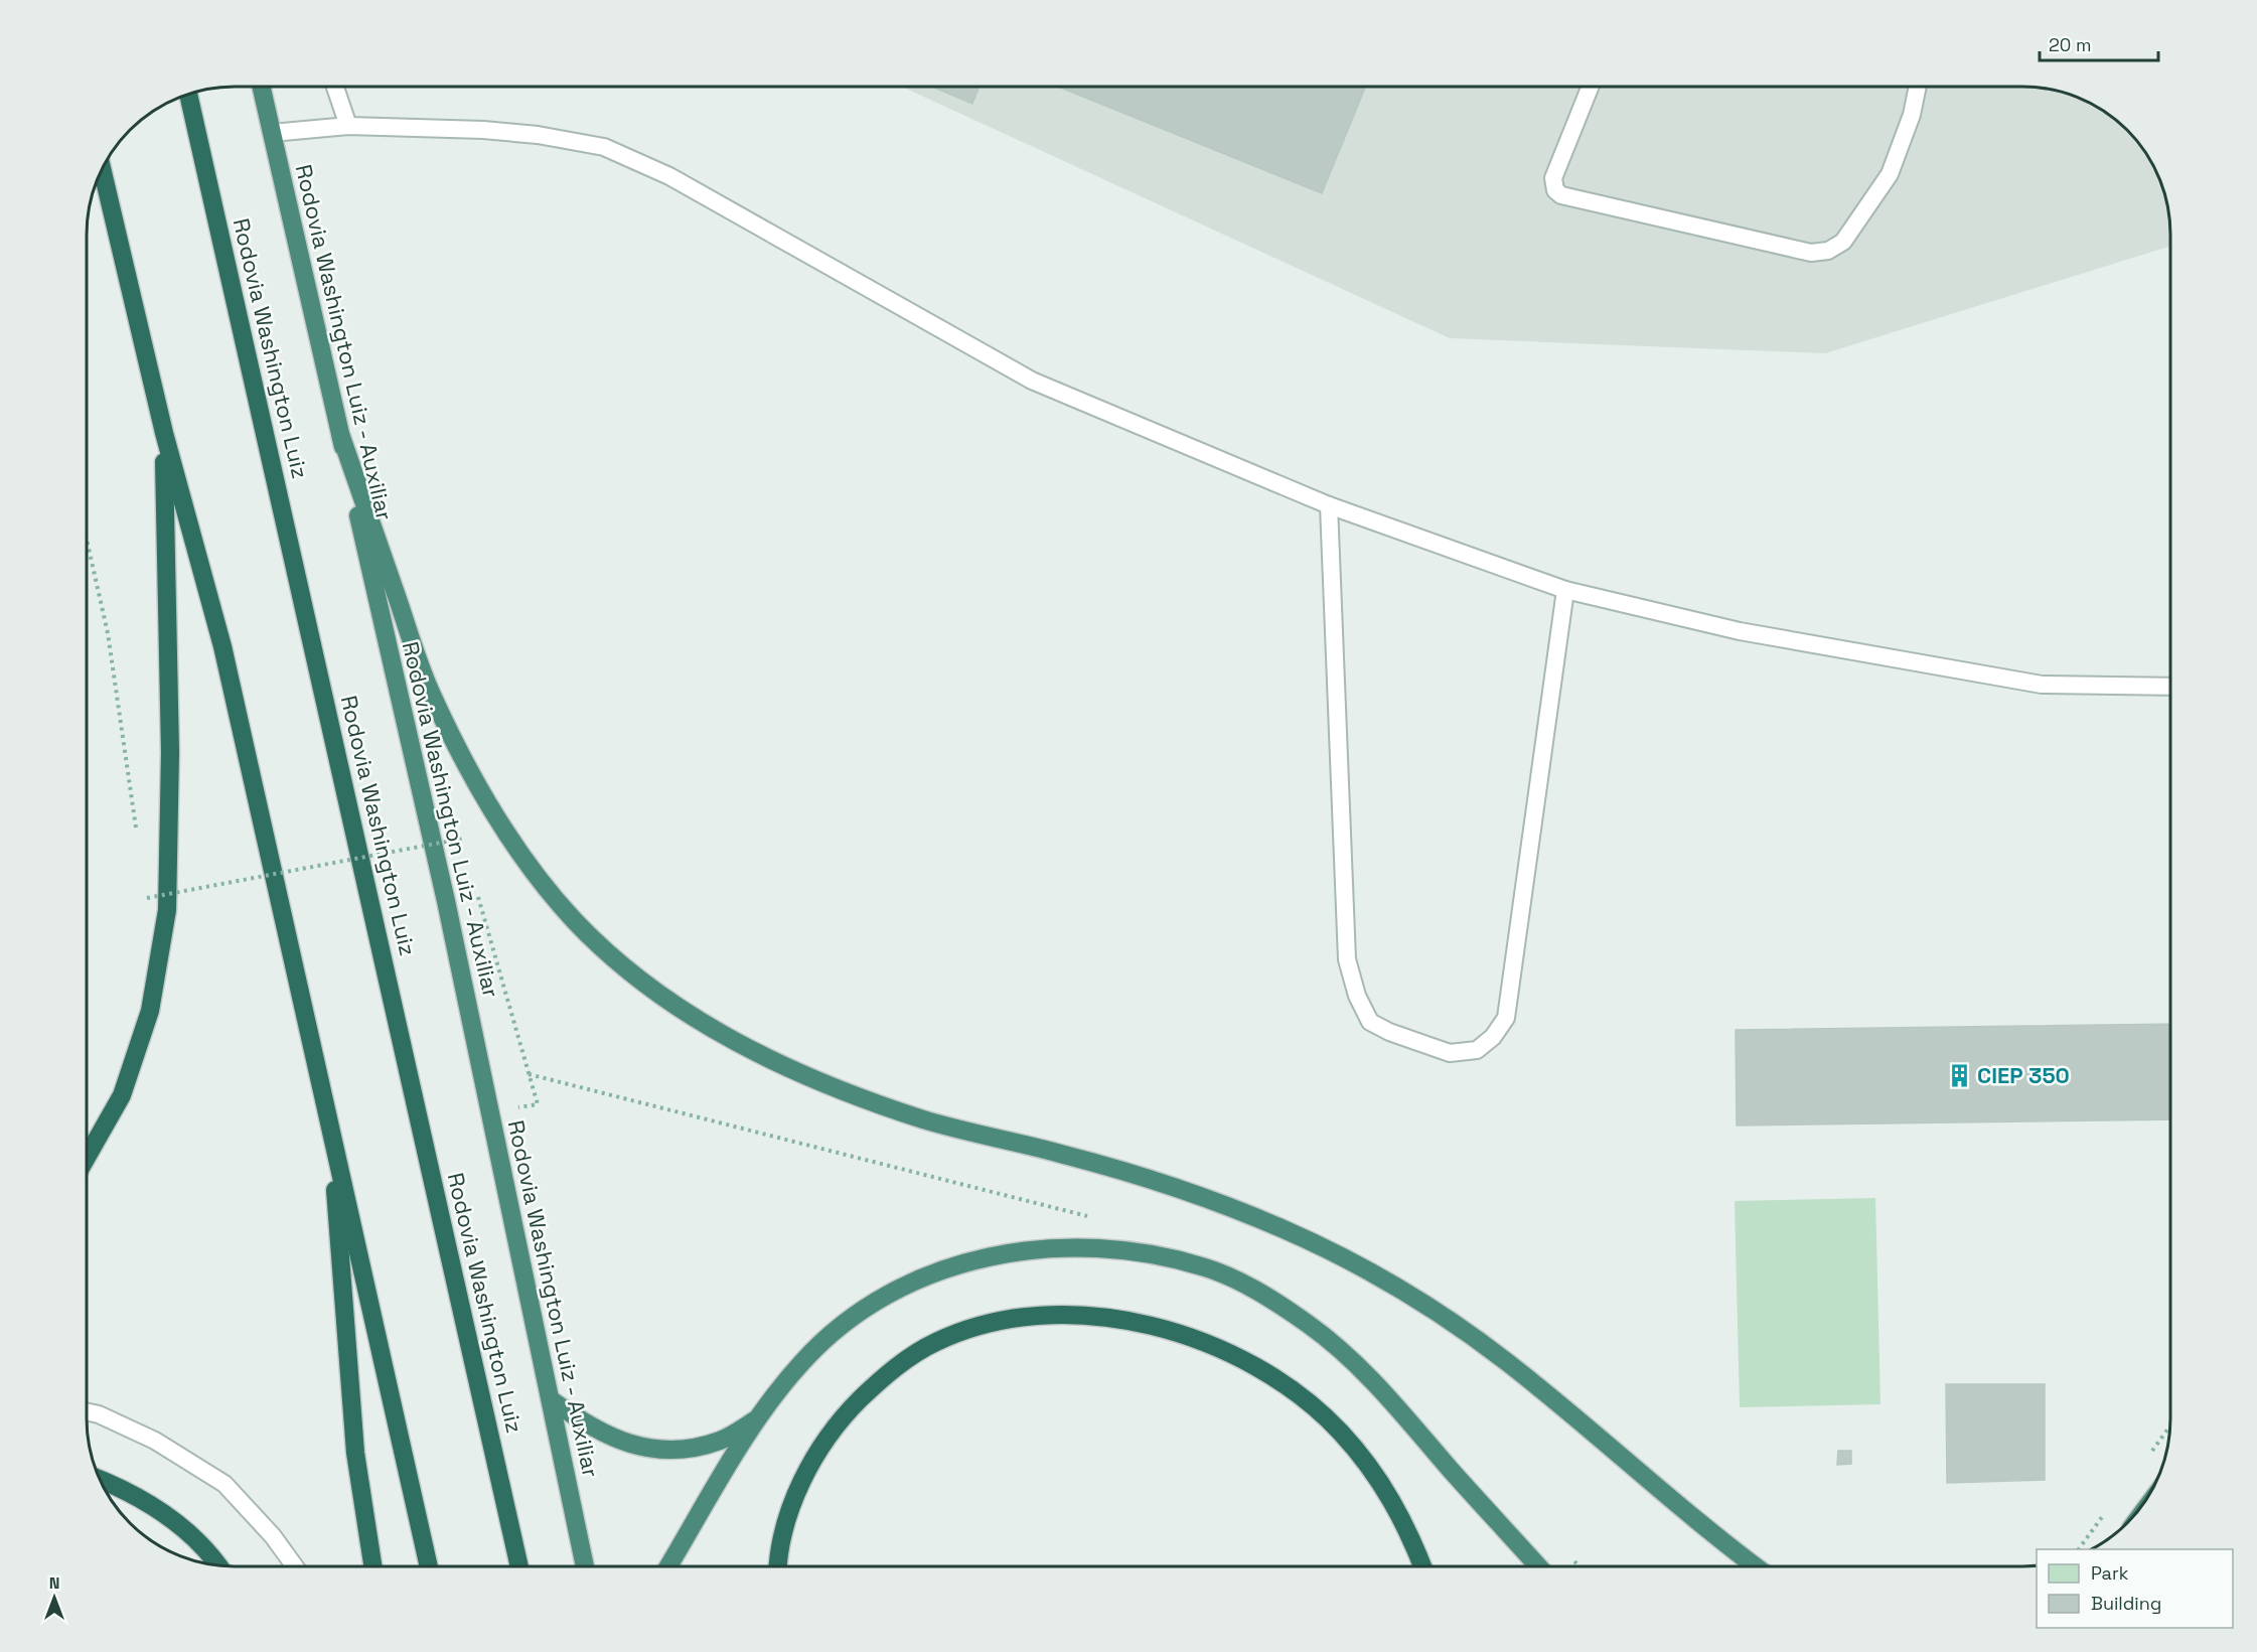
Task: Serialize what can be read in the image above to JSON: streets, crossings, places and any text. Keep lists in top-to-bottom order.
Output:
{
  "streets": {
    "highway": ["Rodovia Washington Luiz - Auxiliar", "Rodovia Washington Luiz"]
  },
  "places": {
    "building": ["CIEP 350"]
  },
  "legend": ["Park", "Building"],
  "scale_bar": "20 m",
  "north": "top"
}
